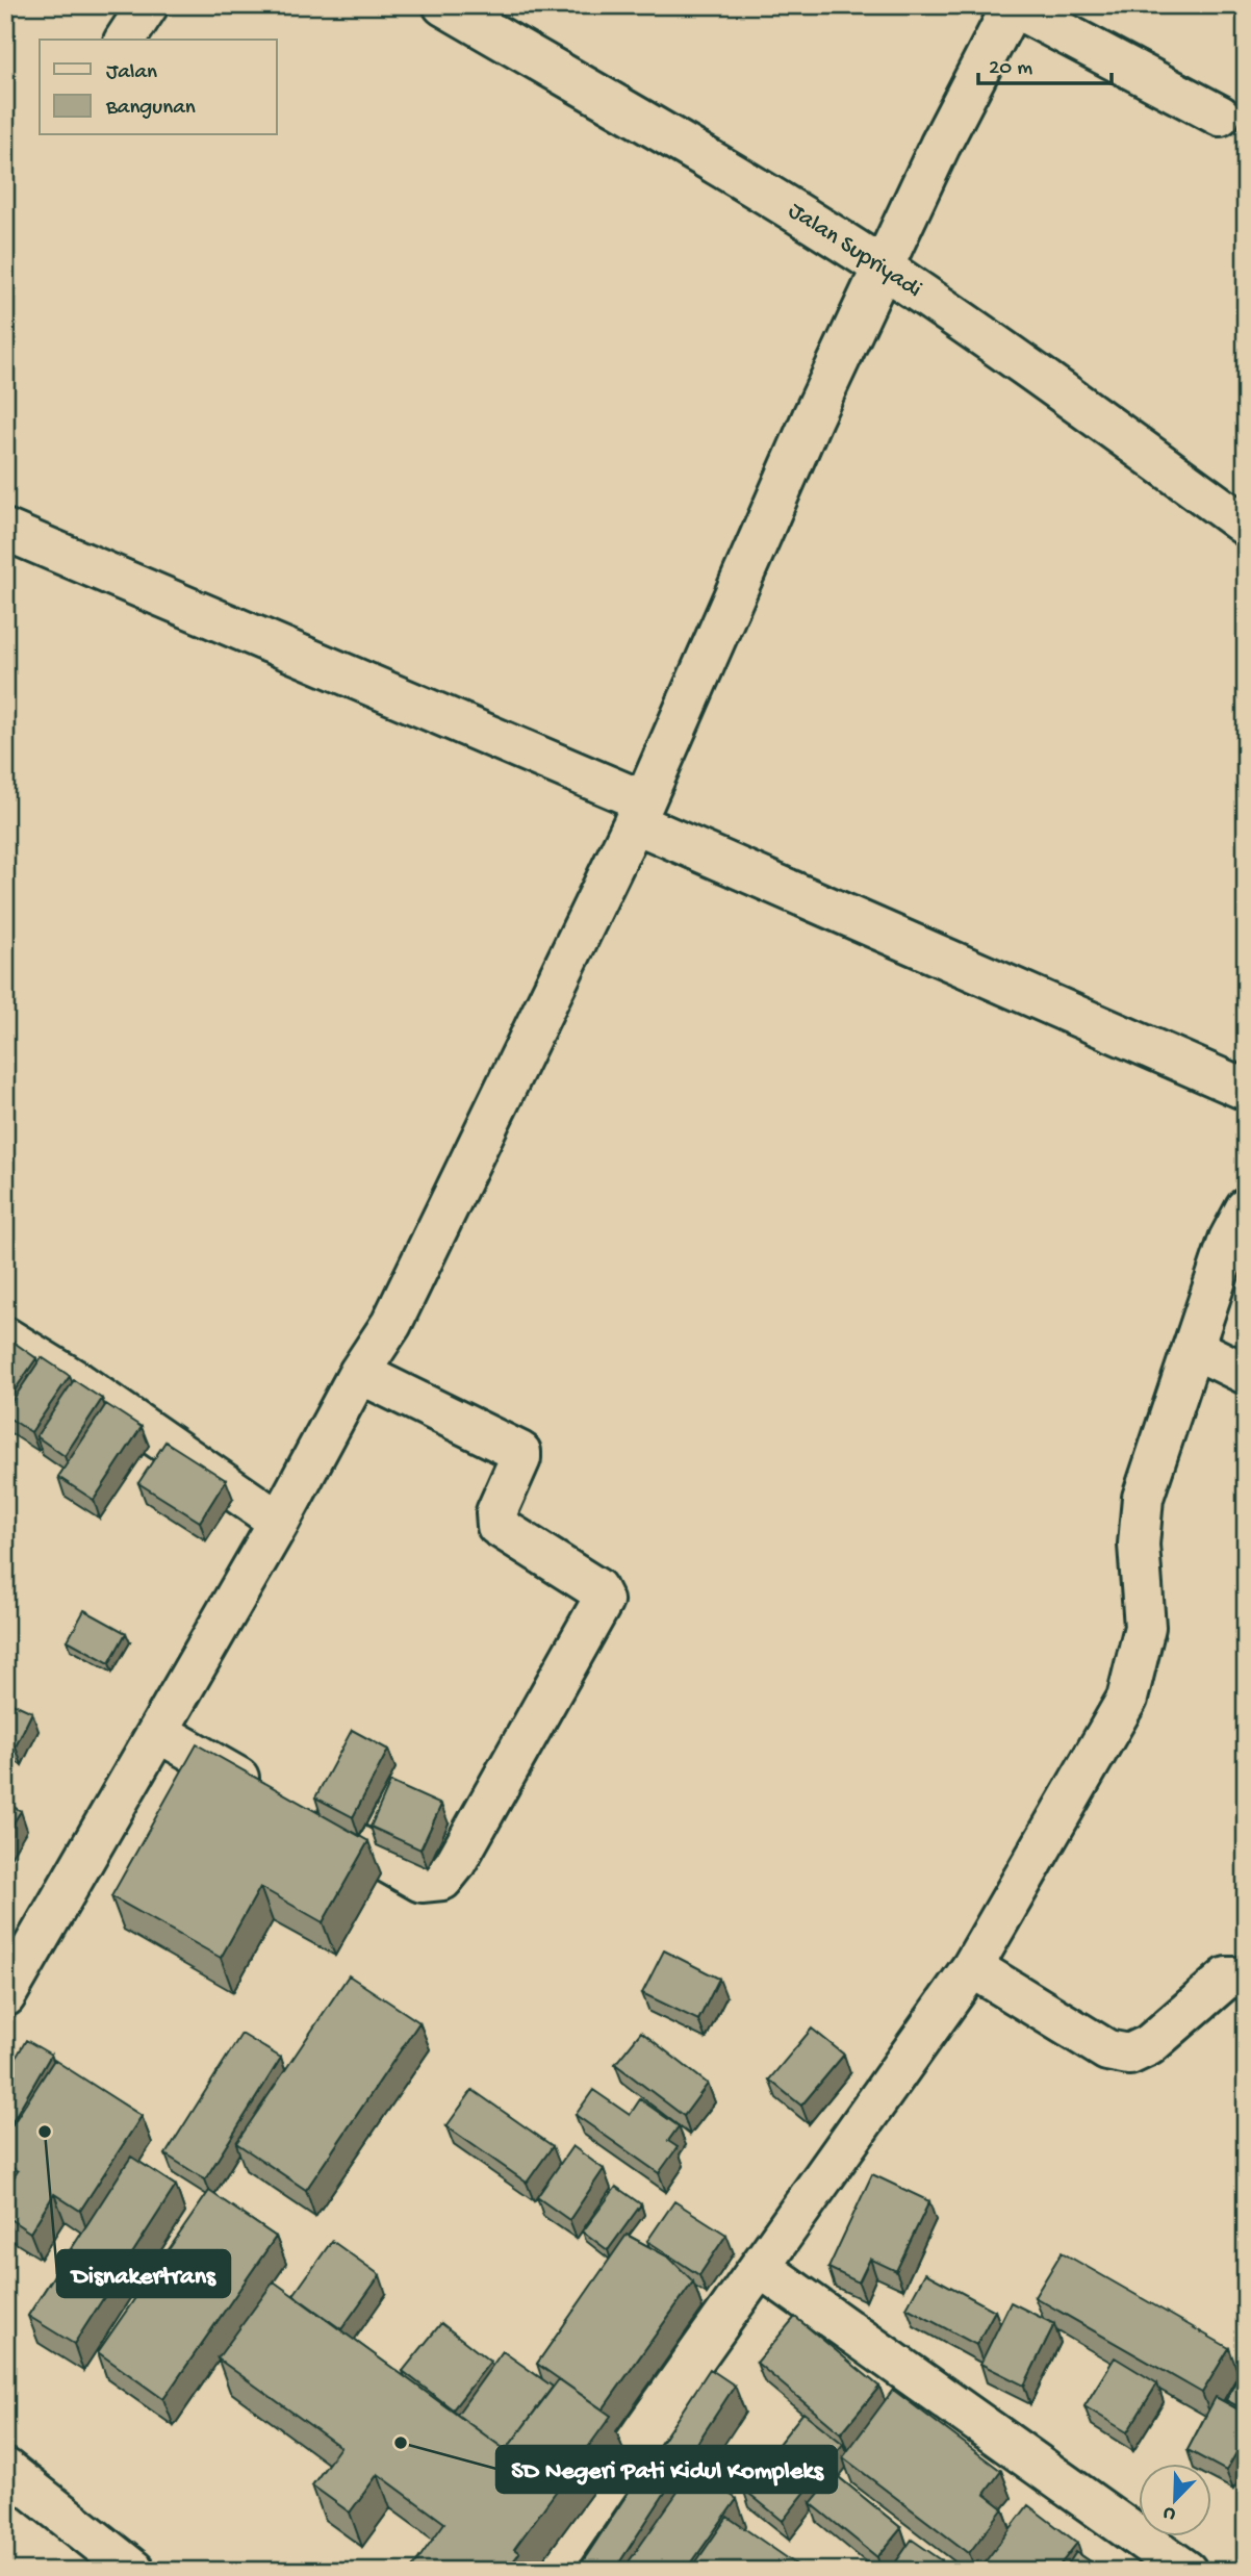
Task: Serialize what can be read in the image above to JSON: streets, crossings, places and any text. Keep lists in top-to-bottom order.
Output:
{
  "streets": {
    "street": ["Jalan Supriyadi"]
  },
  "places": ["Disnakertrans", "SD Negeri Pati Kidul Kompleks"],
  "legend": ["Jalan", "Bangunan"],
  "scale_bar": "20 m",
  "north": "bottom left"
}
